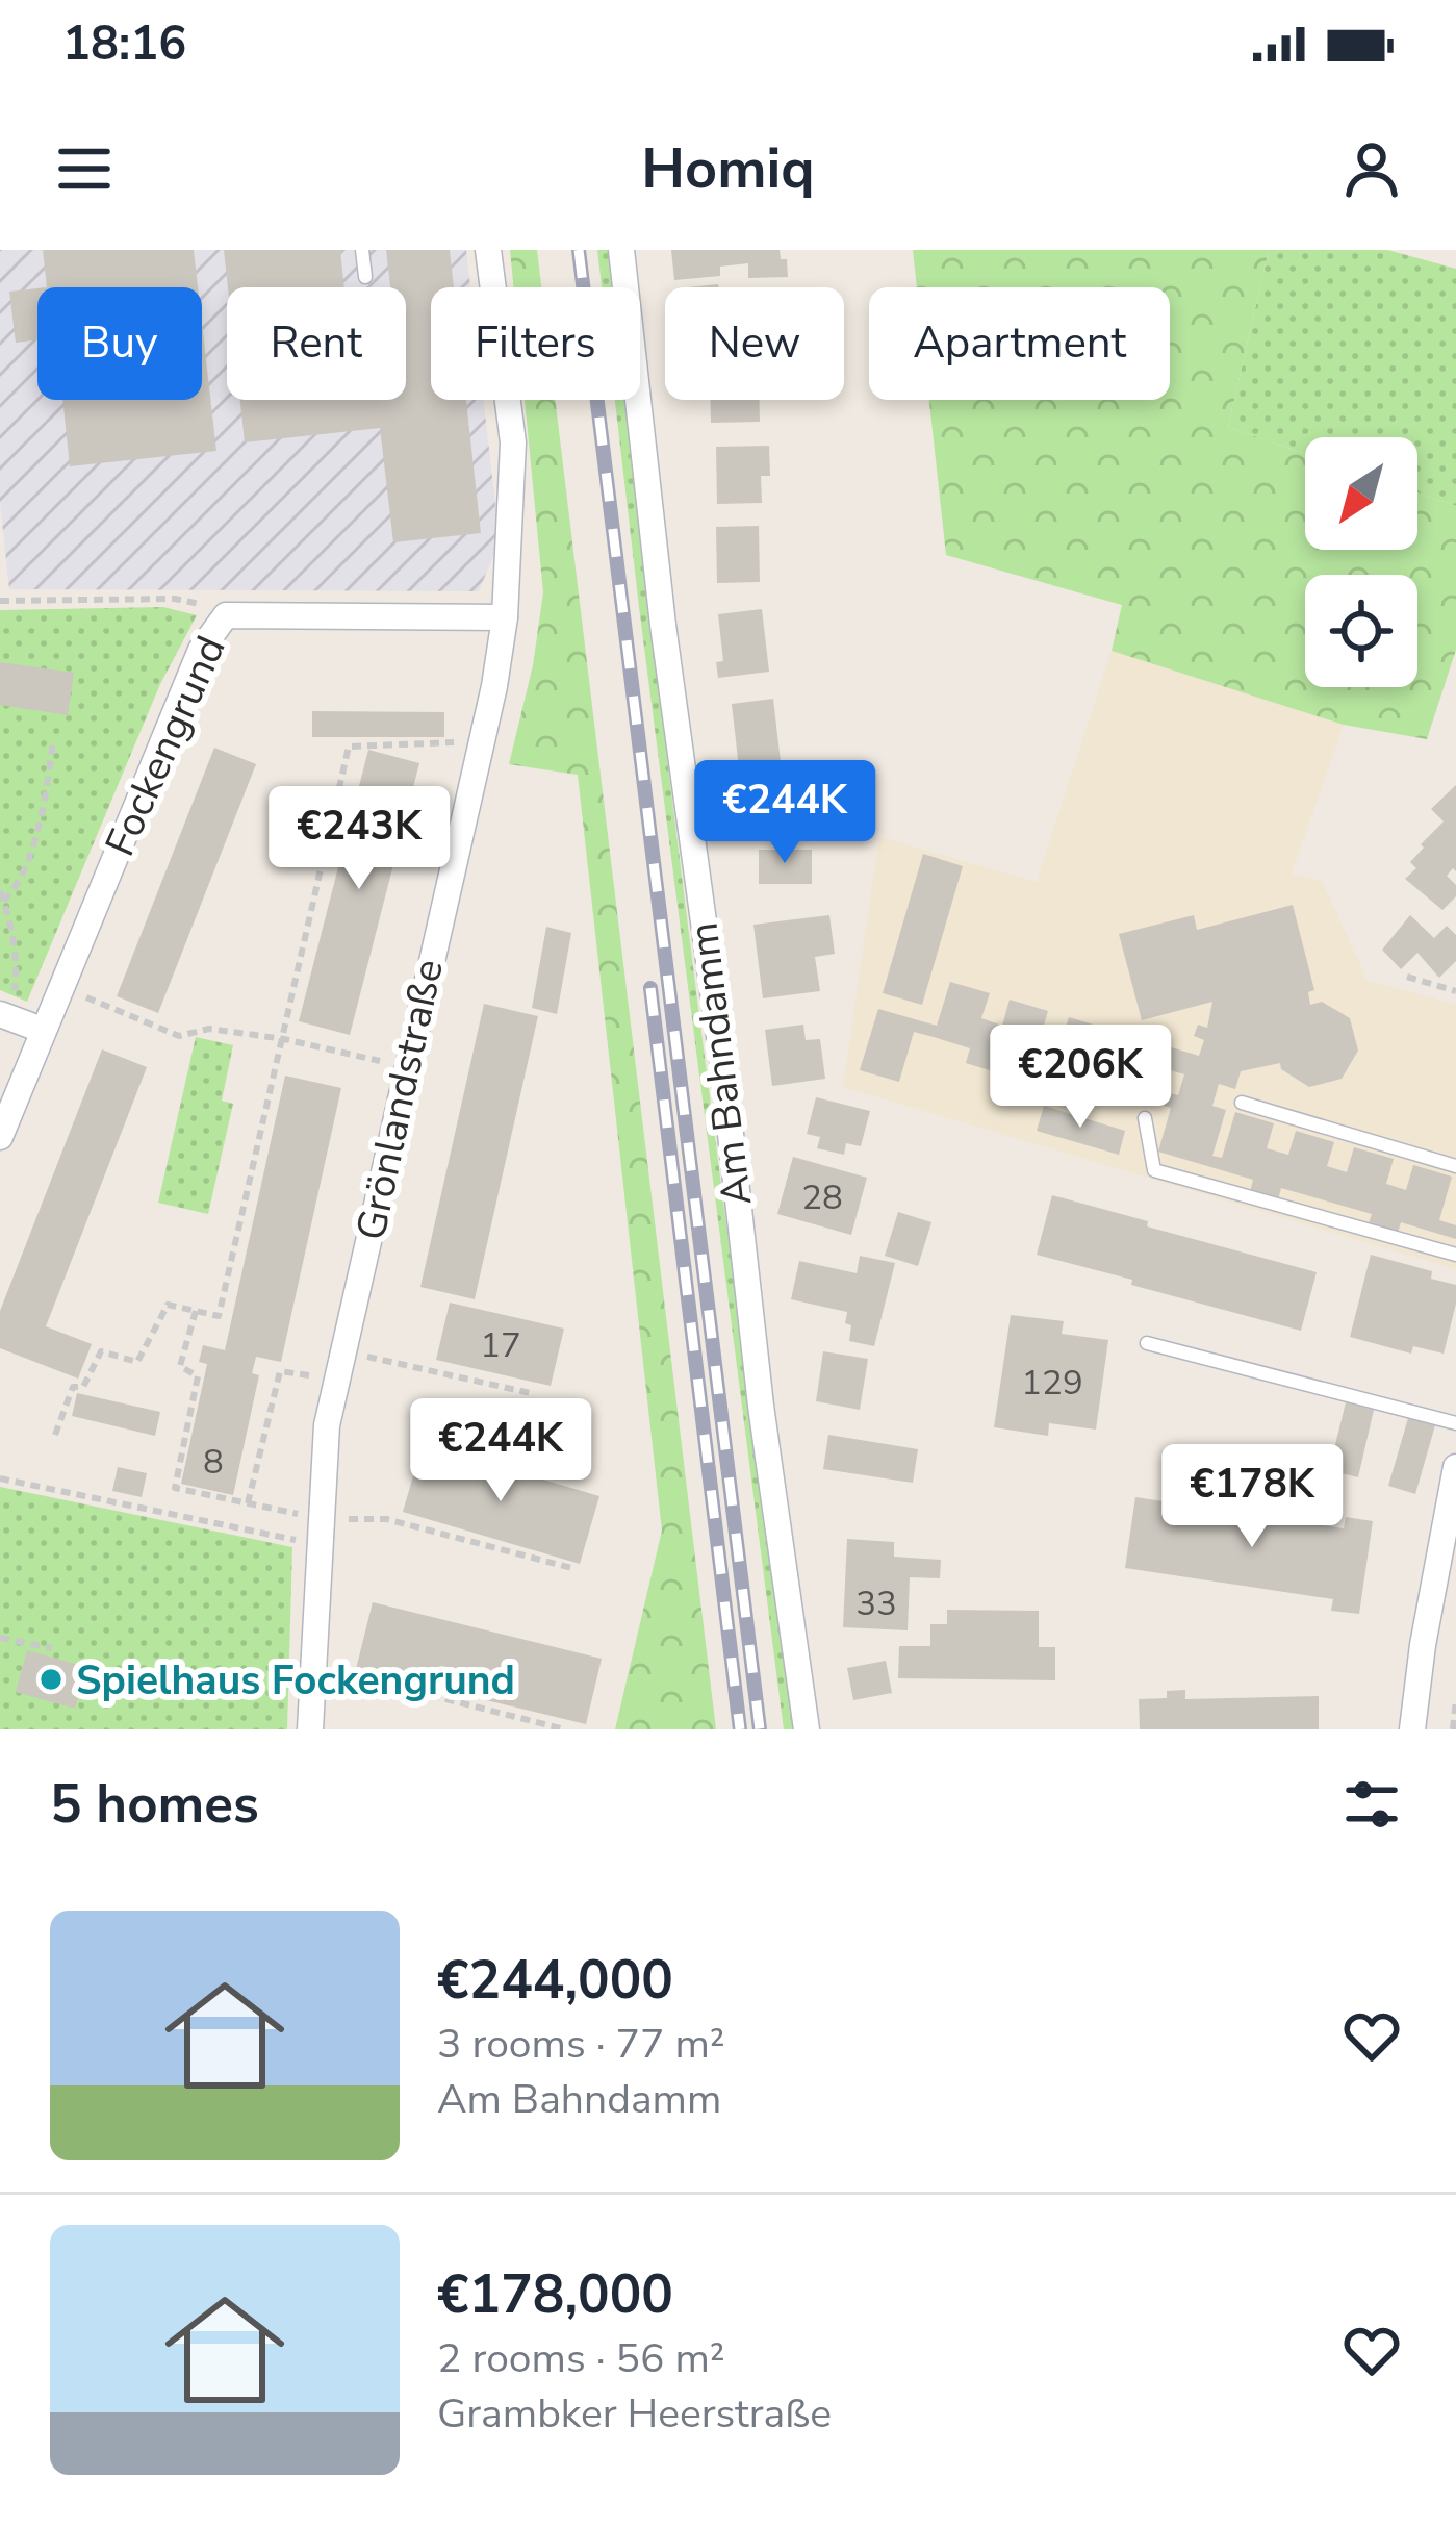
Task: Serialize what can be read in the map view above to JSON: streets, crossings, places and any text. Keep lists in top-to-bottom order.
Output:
{
  "streets": {
    "street": ["Fockengrund", "Am Bahndamm", "Grönlandstraße"]
  },
  "crossings": [
    ["Fockengrund", "Grönlandstraße"]
  ],
  "places": ["Spielhaus Fockengrund"],
  "house_numbers": [
    "28",
    "17",
    "129",
    "8",
    "33"
  ],
  "north": "bottom left",
  "page": {
    "status": "18:16",
    "header": "Homiq",
    "chip": [
      "Buy",
      "Rent",
      "Filters",
      "New",
      "Apartment"
    ],
    "price": [
      "€244K",
      "€243K",
      "€206K",
      "€244K",
      "€178K"
    ],
    "heading": "5 homes",
    "list": [
      {
        "name": "€244,000",
        "note": "3 rooms · 77 m² · Am Bahndamm"
      },
      {
        "name": "€178,000",
        "note": "2 rooms · 56 m² · Grambker Heerstraße"
      }
    ]
  }
}
